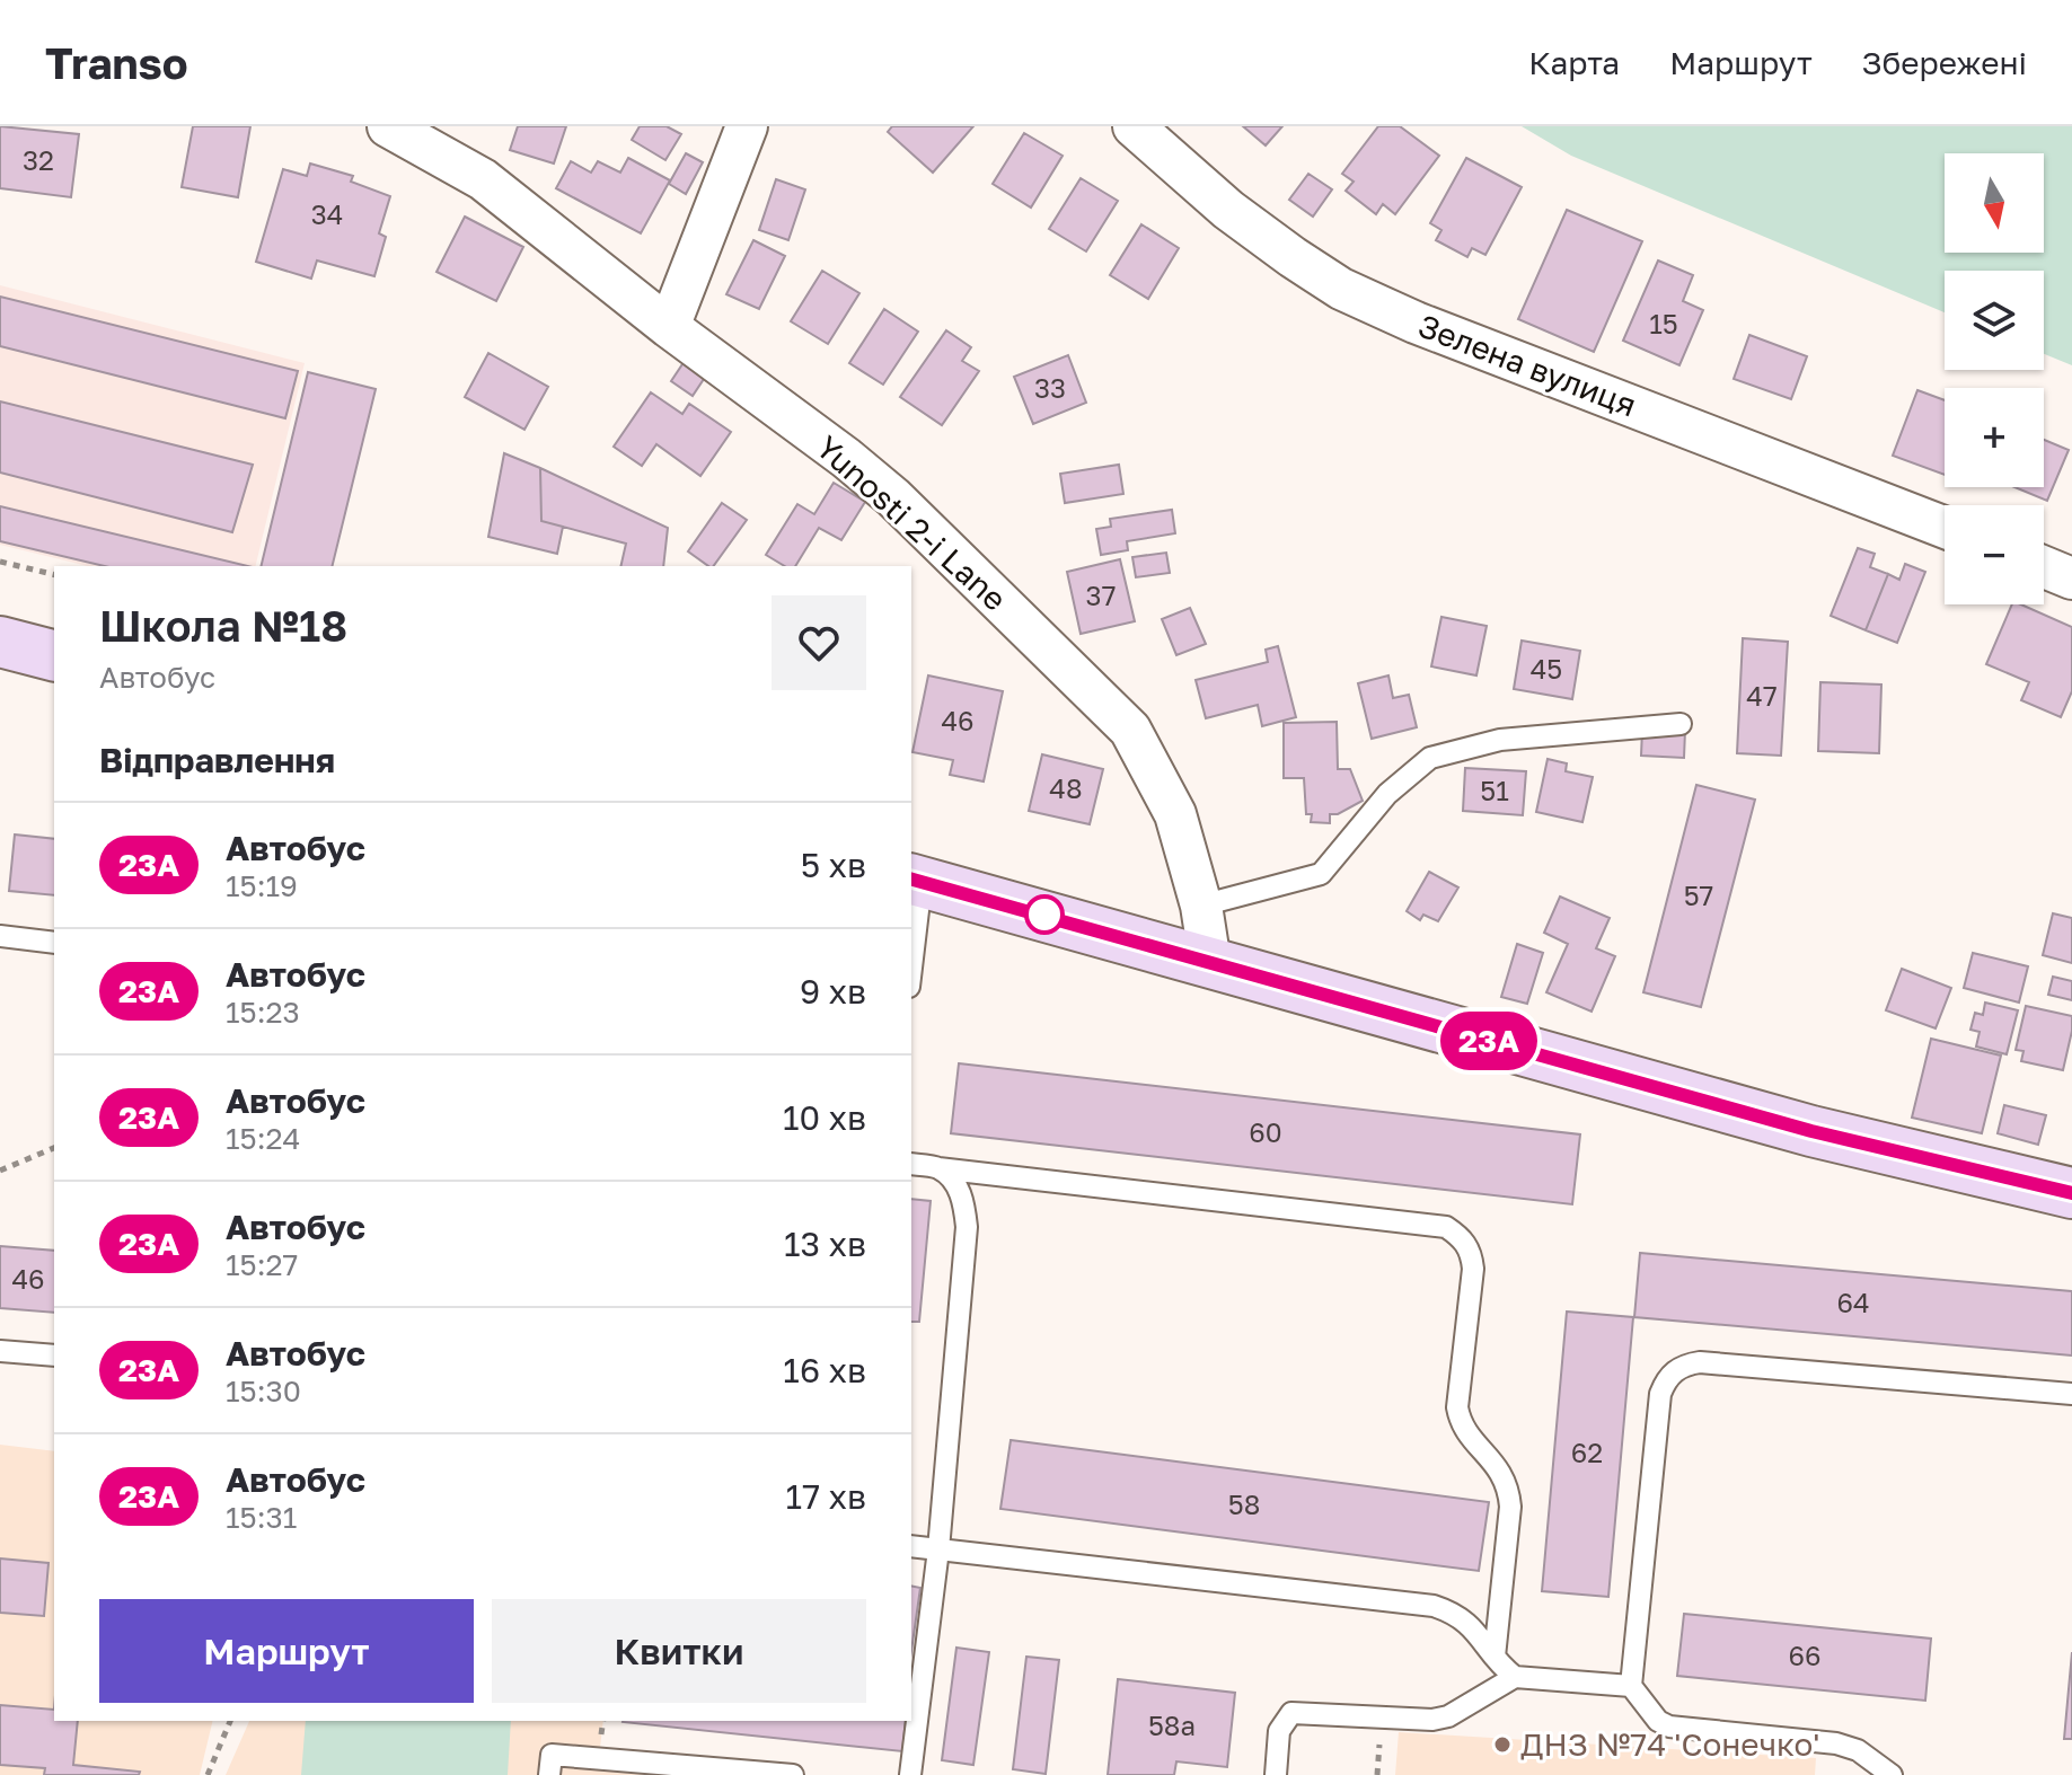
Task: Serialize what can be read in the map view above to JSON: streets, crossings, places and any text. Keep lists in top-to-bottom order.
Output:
{
  "streets": {
    "street": ["Зелена вулиця", "Yunosti 2-i Lane"]
  },
  "places": ["ДНЗ №74 'Сонечко'"],
  "lines": ["bus line 23А"],
  "house_numbers": [
    "32",
    "34",
    "15",
    "33",
    "37",
    "45",
    "47",
    "46",
    "48",
    "51",
    "57",
    "60",
    "46",
    "64",
    "62",
    "58",
    "66",
    "58а"
  ],
  "north": "bottom",
  "page": {
    "header": "Transo",
    "nav": ["Карта", "Маршрут", "Збережені"],
    "on_map": "23А",
    "map_buttons": ["+", "−"],
    "heading": [
      ["Школа №18", "Автобус"],
      "Відправлення"
    ],
    "list": [
      {
        "mark": "23А",
        "name": "Автобус",
        "note": "15:19",
        "value": "5 хв"
      },
      {
        "mark": "23А",
        "name": "Автобус",
        "note": "15:23",
        "value": "9 хв"
      },
      {
        "mark": "23А",
        "name": "Автобус",
        "note": "15:24",
        "value": "10 хв"
      },
      {
        "mark": "23А",
        "name": "Автобус",
        "note": "15:27",
        "value": "13 хв"
      },
      {
        "mark": "23А",
        "name": "Автобус",
        "note": "15:30",
        "value": "16 хв"
      },
      {
        "mark": "23А",
        "name": "Автобус",
        "note": "15:31",
        "value": "17 хв"
      }
    ],
    "buttons": ["Маршрут", "Квитки"]
  }
}
